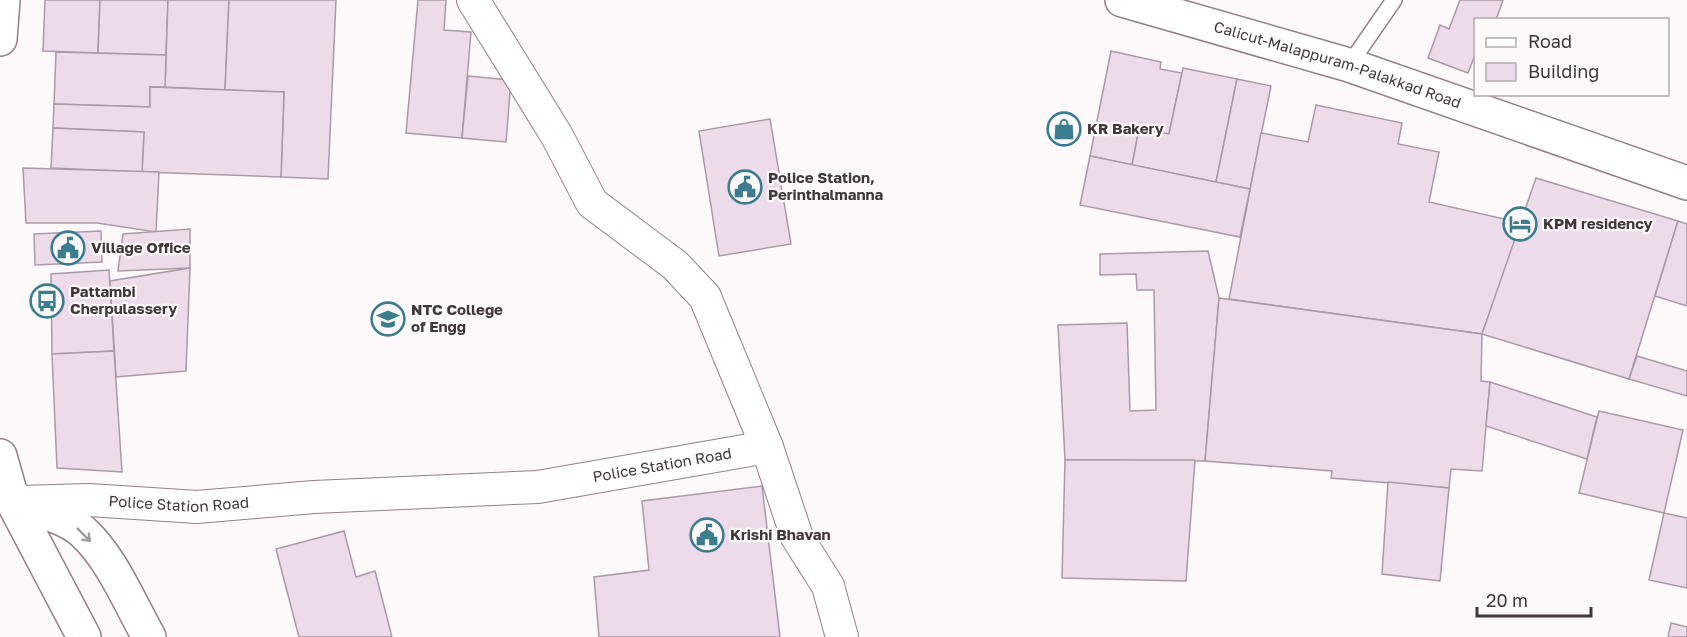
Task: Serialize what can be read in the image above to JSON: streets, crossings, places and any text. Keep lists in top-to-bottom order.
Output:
{
  "streets": {
    "main road": ["Calicut-Malappuram-Palakkad Road"],
    "street": ["Police Station Road"]
  },
  "places": {
    "shop": ["KR Bakery"],
    "public building": ["Police Station, Perinthalmanna", "Village Office", "Krishi Bhavan"],
    "hotel": ["KPM residency"],
    "bus stop": ["Pattambi Cherpulassery"],
    "school or university": ["NTC College of Engg"]
  },
  "legend": ["Road", "Building"],
  "scale_bar": "20 m"
}
